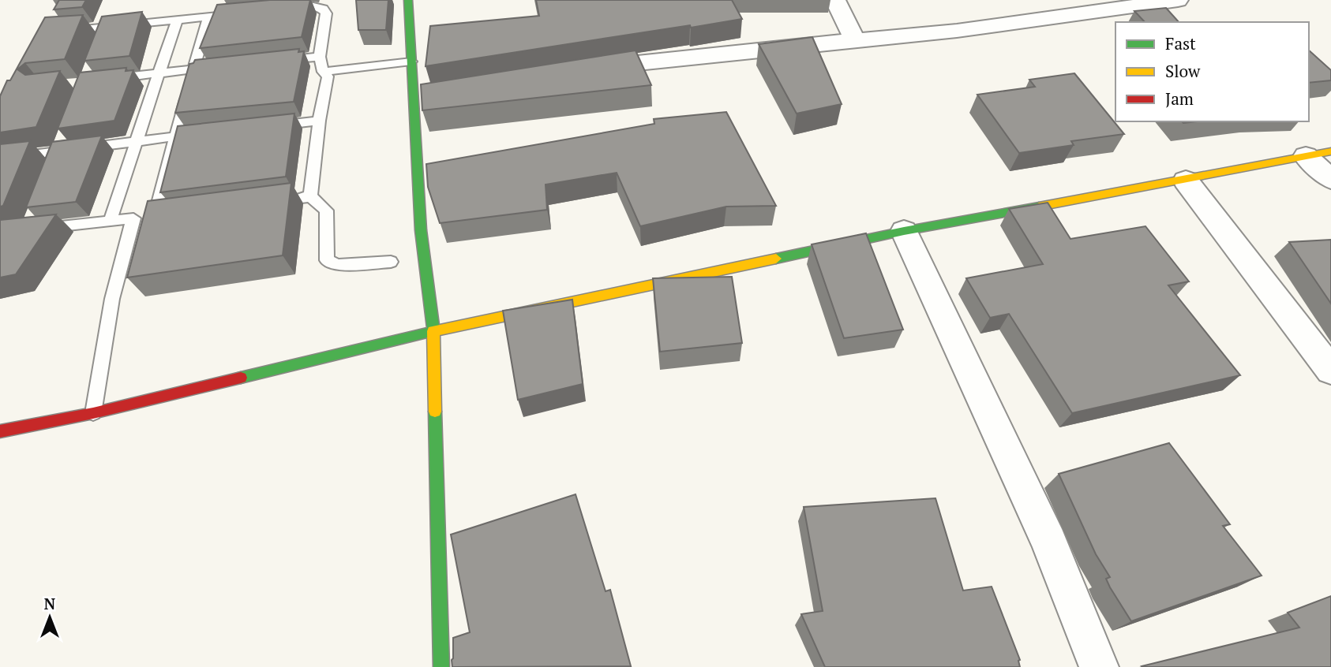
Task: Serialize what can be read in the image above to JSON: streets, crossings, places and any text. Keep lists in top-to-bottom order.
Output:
{
  "legend": ["Fast", "Slow", "Jam"],
  "north": "top"
}
